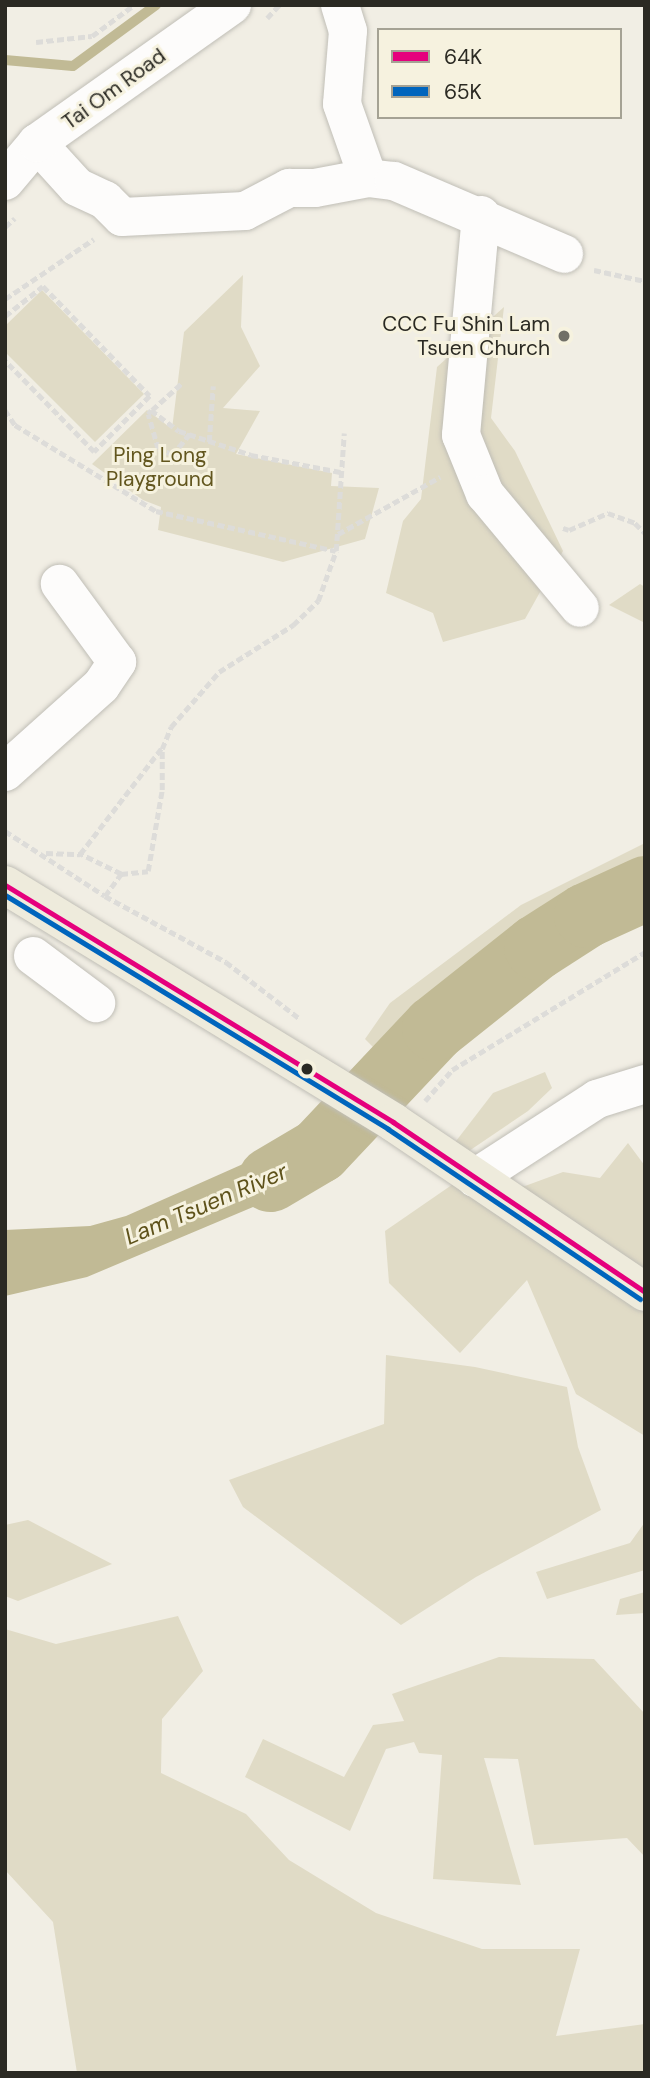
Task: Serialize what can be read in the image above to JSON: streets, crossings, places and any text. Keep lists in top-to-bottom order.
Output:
{
  "streets": {
    "street": ["Tai Om Road"]
  },
  "water": ["Lam Tsuen River"],
  "parks": ["Ping Long Playground"],
  "places": ["CCC Fu Shin Lam Tsuen Church"],
  "lines": ["transit line 64K", "transit line 65K"],
  "legend": ["64K", "65K"]
}
